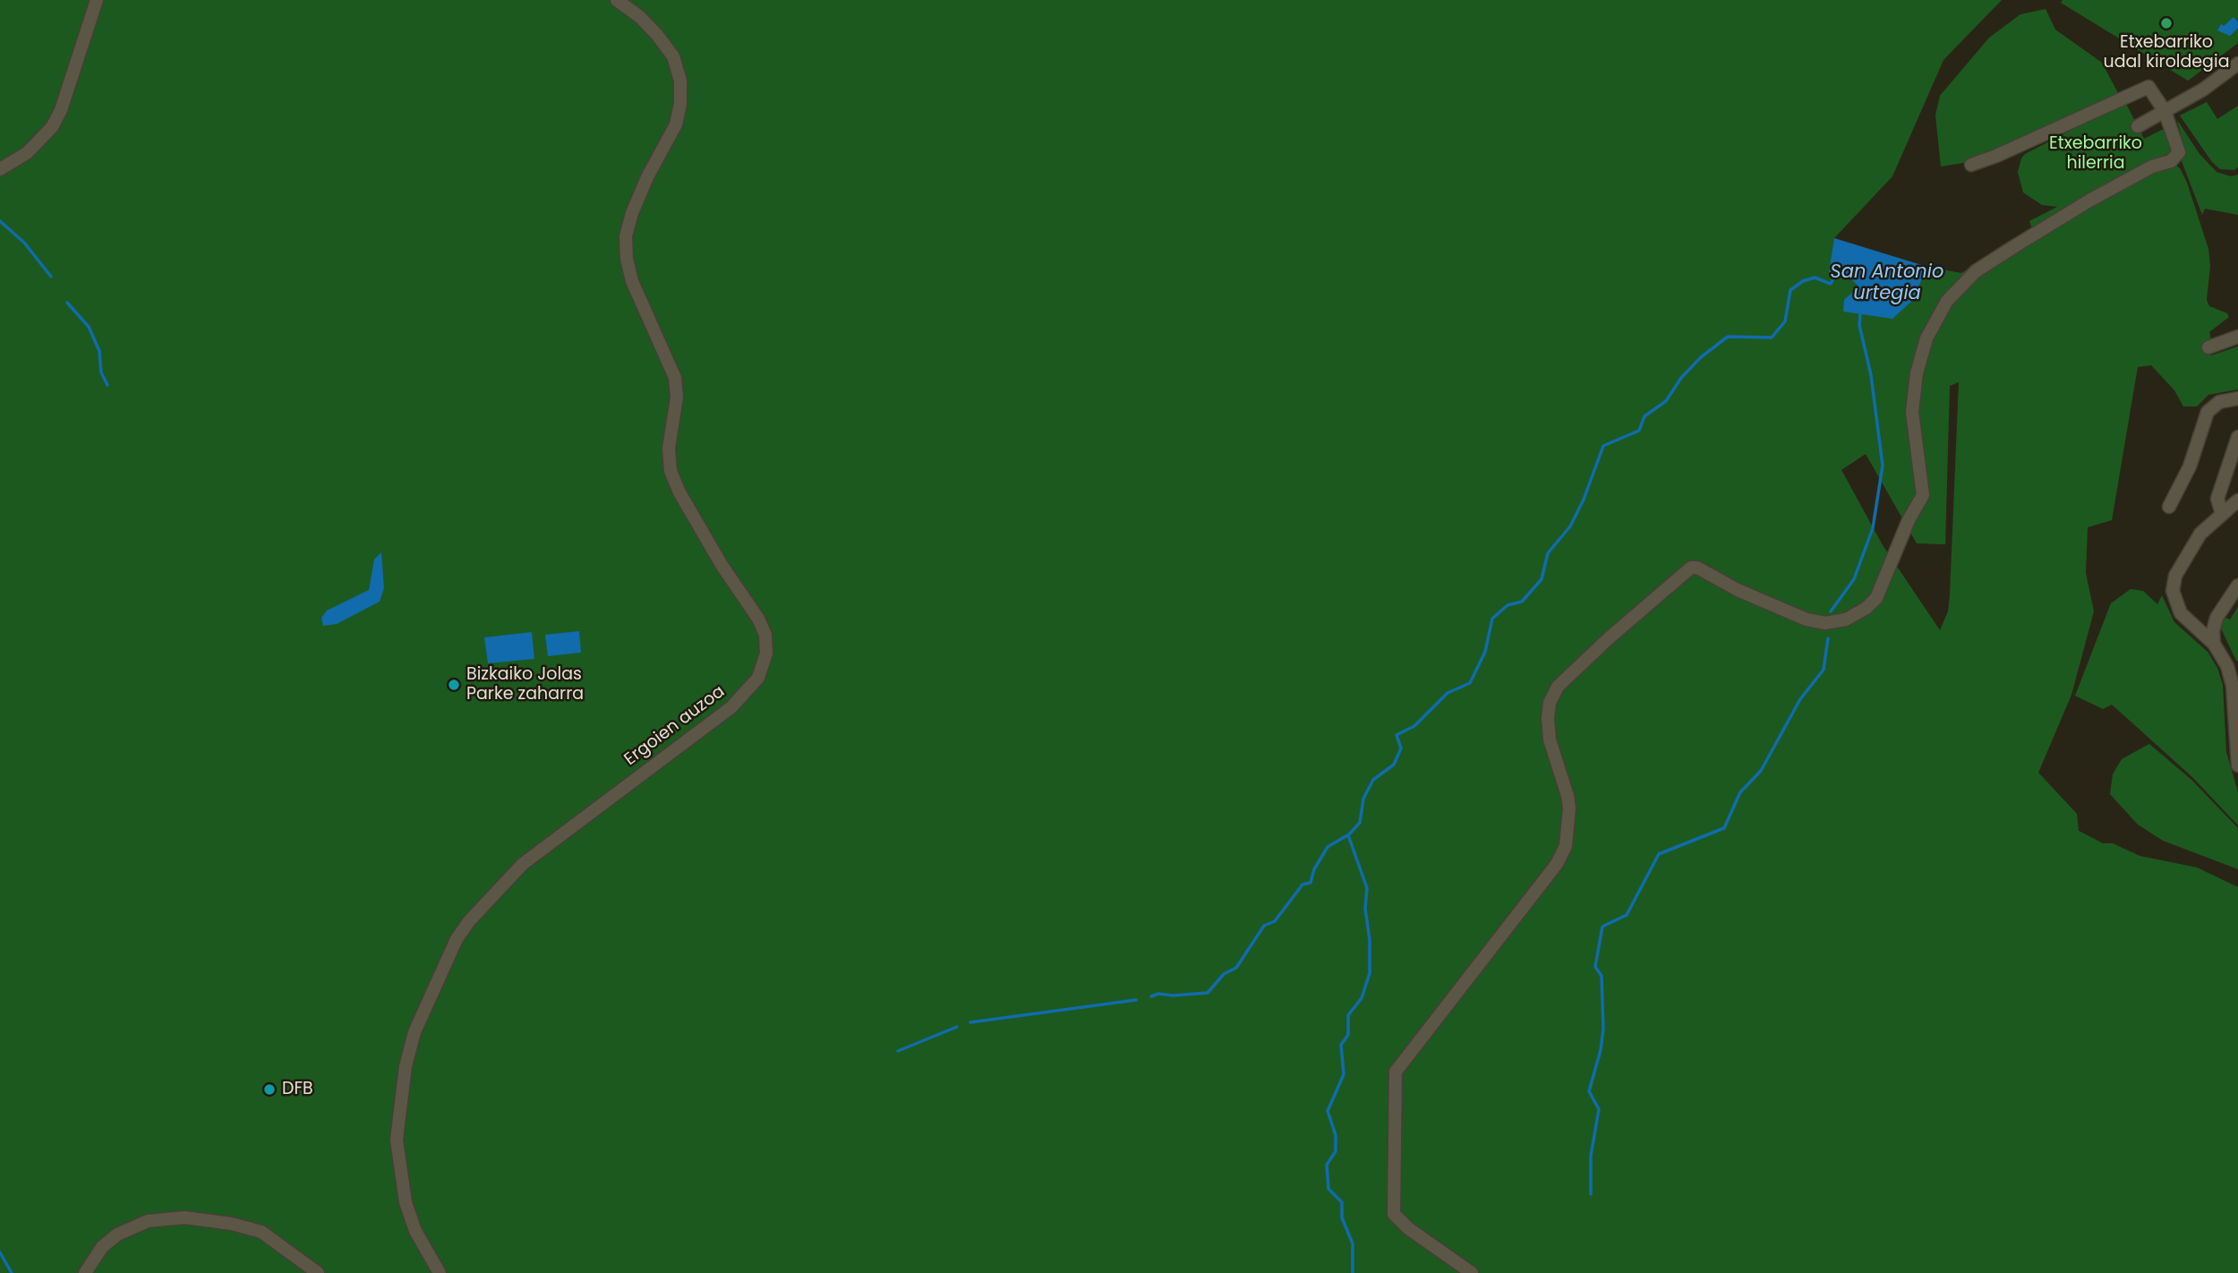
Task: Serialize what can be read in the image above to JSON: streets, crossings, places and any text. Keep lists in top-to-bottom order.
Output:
{
  "streets": {
    "street": ["Ergoien auzoa"]
  },
  "water": ["San Antonio urtegia"],
  "parks": ["Etxebarriko hilerria"],
  "places": ["Etxebarriko udal kiroldegia", "Bizkaiko Jolas Parke zaharra", "DFB"]
}
